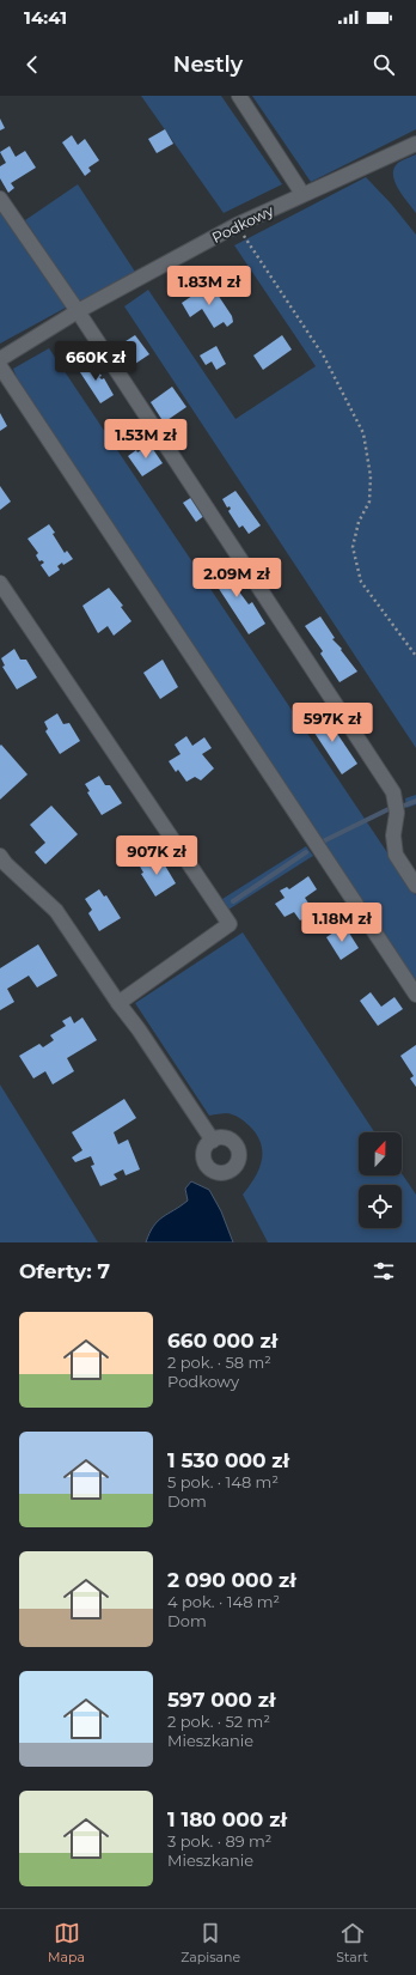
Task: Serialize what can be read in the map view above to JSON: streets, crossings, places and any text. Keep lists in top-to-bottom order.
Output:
{
  "streets": {
    "street": ["Podkowy"]
  },
  "north": "top",
  "page": {
    "status": "14:41",
    "header": "Nestly",
    "price": [
      "1.83M zł",
      "660K zł",
      "1.53M zł",
      "2.09M zł",
      "597K zł",
      "907K zł",
      "1.18M zł"
    ],
    "heading": "Oferty: 7",
    "list": [
      {
        "name": "660 000 zł",
        "note": "2 pok. · 58 m² · Podkowy"
      },
      {
        "name": "1 530 000 zł",
        "note": "5 pok. · 148 m² · Dom"
      },
      {
        "name": "2 090 000 zł",
        "note": "4 pok. · 148 m² · Dom"
      },
      {
        "name": "597 000 zł",
        "note": "2 pok. · 52 m² · Mieszkanie"
      },
      {
        "name": "1 180 000 zł",
        "note": "3 pok. · 89 m² · Mieszkanie"
      }
    ],
    "tabs": ["Mapa", "Zapisane", "Start"]
  }
}
